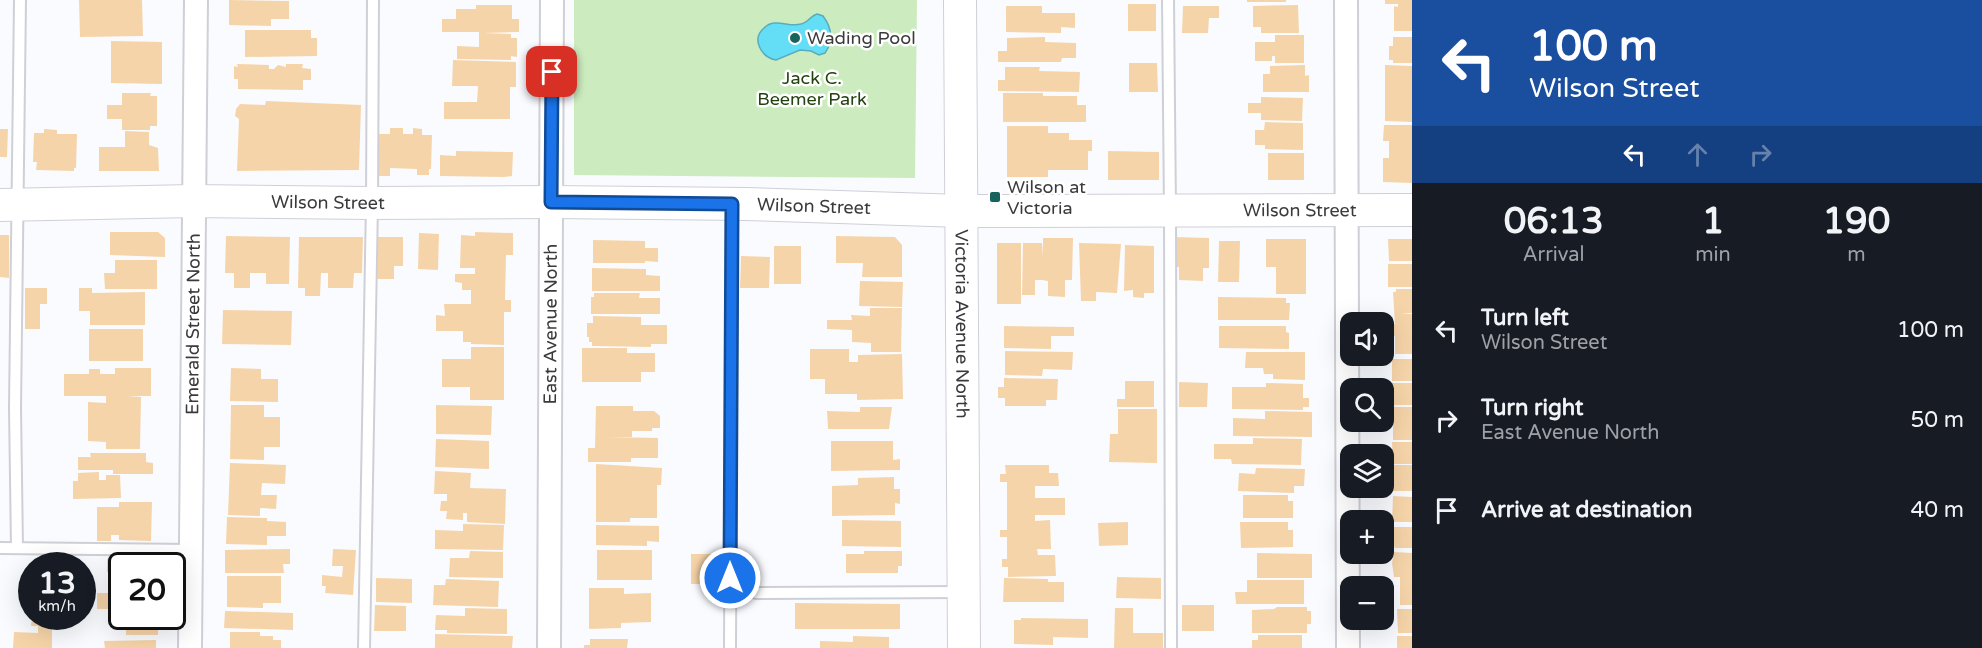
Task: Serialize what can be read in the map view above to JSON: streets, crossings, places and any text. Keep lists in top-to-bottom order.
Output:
{
  "streets": {
    "main road": ["Wilson Street", "Victoria Avenue North"],
    "street": ["Emerald Street North", "East Avenue North"]
  },
  "crossings": [
    ["Wilson Street", "Emerald Street North"],
    ["Wilson Street", "East Avenue North"],
    ["Wilson Street", "Victoria Avenue North"]
  ],
  "parks": ["Jack C. Beemer Park"],
  "places": {
    "other": ["Wading Pool"],
    "transit": ["Wilson at Victoria"]
  },
  "page": {
    "turn": ["100 m", "Wilson Street"],
    "eta": [
      "06:13",
      "Arrival",
      "1",
      "min",
      "190",
      "m"
    ],
    "list": [
      {
        "name": "Turn left",
        "note": "Wilson Street",
        "value": "100 m"
      },
      {
        "name": "Turn right",
        "note": "East Avenue North",
        "value": "50 m"
      },
      {
        "name": "Arrive at destination",
        "value": "40 m"
      }
    ],
    "map_buttons": ["+", "−"],
    "speed": "13 km/h",
    "limit": "20"
  }
}
